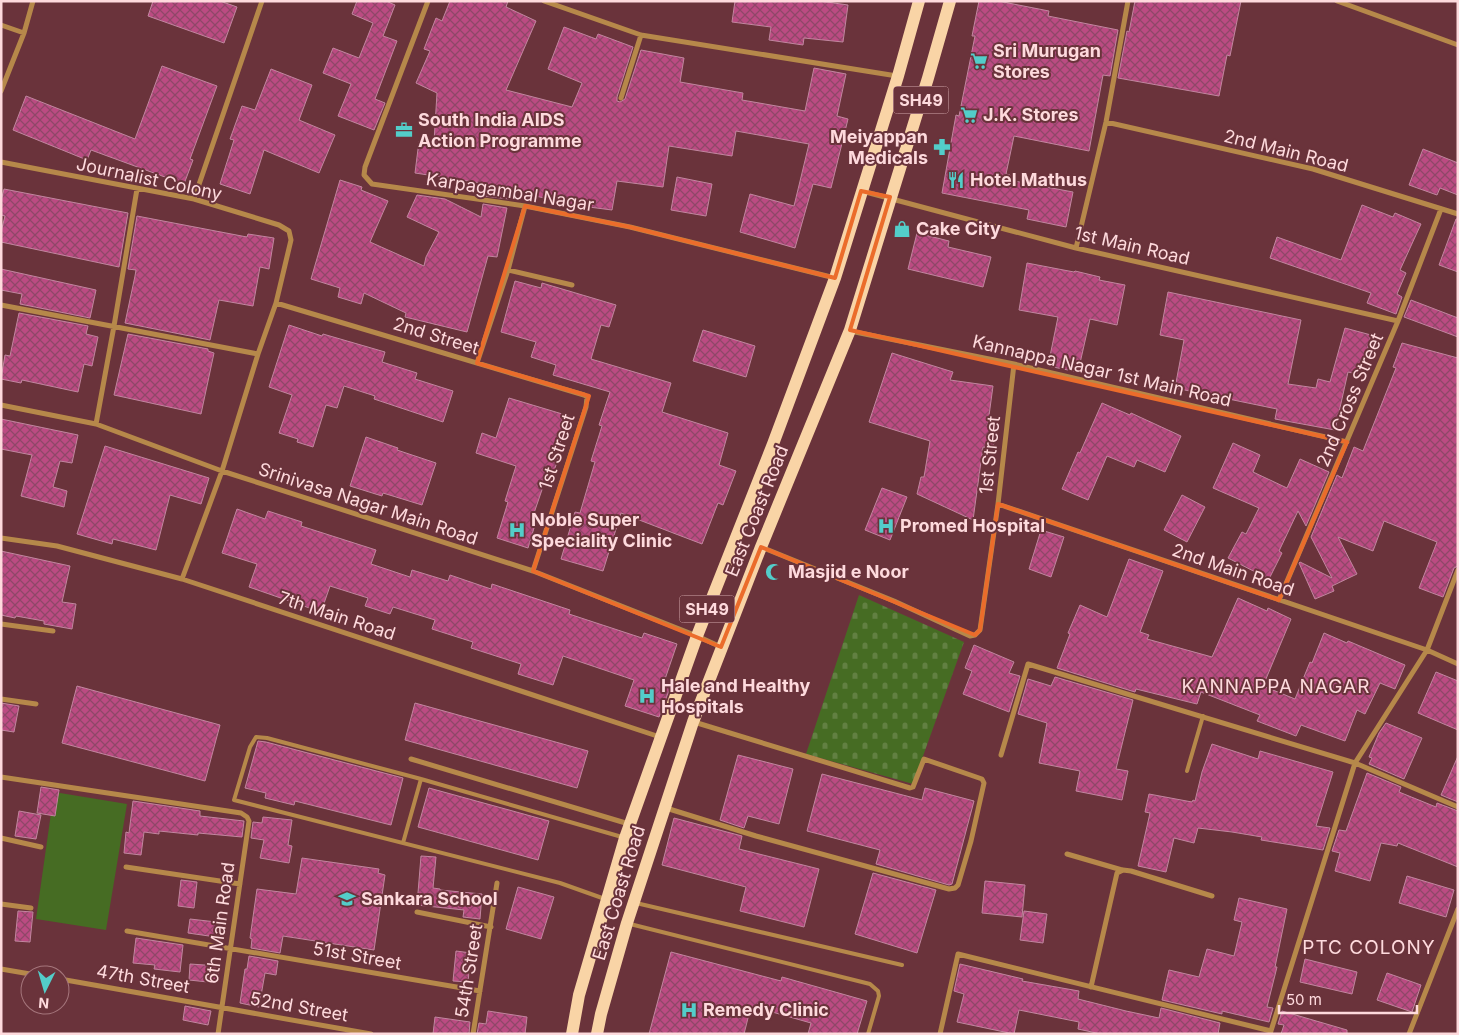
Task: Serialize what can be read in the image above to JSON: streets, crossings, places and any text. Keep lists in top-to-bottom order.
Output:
{
  "streets": {
    "main road": ["SH49", "East Coast Road"],
    "street": [
      "2nd Main Road",
      "Journalist Colony",
      "Karpagambal Nagar",
      "1st Main Road",
      "2nd Street",
      "Kannappa Nagar 1st Main Road",
      "2nd Cross Street",
      "1st Street",
      "Srinivasa Nagar Main Road",
      "7th Main Road",
      "6th Main Road",
      "51st Street",
      "54th Street",
      "47th Street",
      "52nd Street"
    ]
  },
  "crossings": [
    ["2nd Main Road", "2nd Cross Street"],
    ["2nd Main Road", "1st Street"],
    ["Journalist Colony", "2nd Street"],
    ["Karpagambal Nagar", "East Coast Road"],
    ["1st Main Road", "2nd Cross Street"],
    ["1st Main Road", "East Coast Road"],
    ["2nd Street", "1st Street"],
    ["Kannappa Nagar 1st Main Road", "2nd Cross Street"],
    ["Kannappa Nagar 1st Main Road", "1st Street"],
    ["Kannappa Nagar 1st Main Road", "East Coast Road"],
    ["1st Street", "Srinivasa Nagar Main Road"],
    ["1st Street", "East Coast Road"],
    ["Srinivasa Nagar Main Road", "East Coast Road"],
    ["East Coast Road", "7th Main Road"],
    ["6th Main Road", "51st Street"],
    ["6th Main Road", "47th Street"],
    ["6th Main Road", "52nd Street"],
    ["51st Street", "54th Street"],
    ["47th Street", "52nd Street"]
  ],
  "districts": ["KANNAPPA NAGAR", "PTC COLONY"],
  "places": {
    "supermarket": ["Sri Murugan Stores", "J.K. Stores"],
    "office": ["South India AIDS Action Programme"],
    "pharmacy": ["Meiyappan Medicals"],
    "restaurant": ["Hotel Mathus"],
    "shop": ["Cake City"],
    "hospital": [
      "Promed Hospital",
      "Noble Super Speciality Clinic",
      "Hale and Healthy Hospitals",
      "Remedy Clinic"
    ],
    "mosque": ["Masjid e Noor"],
    "school or university": ["Sankara School"]
  },
  "scale_bar": "50 m",
  "north": "bottom"
}
